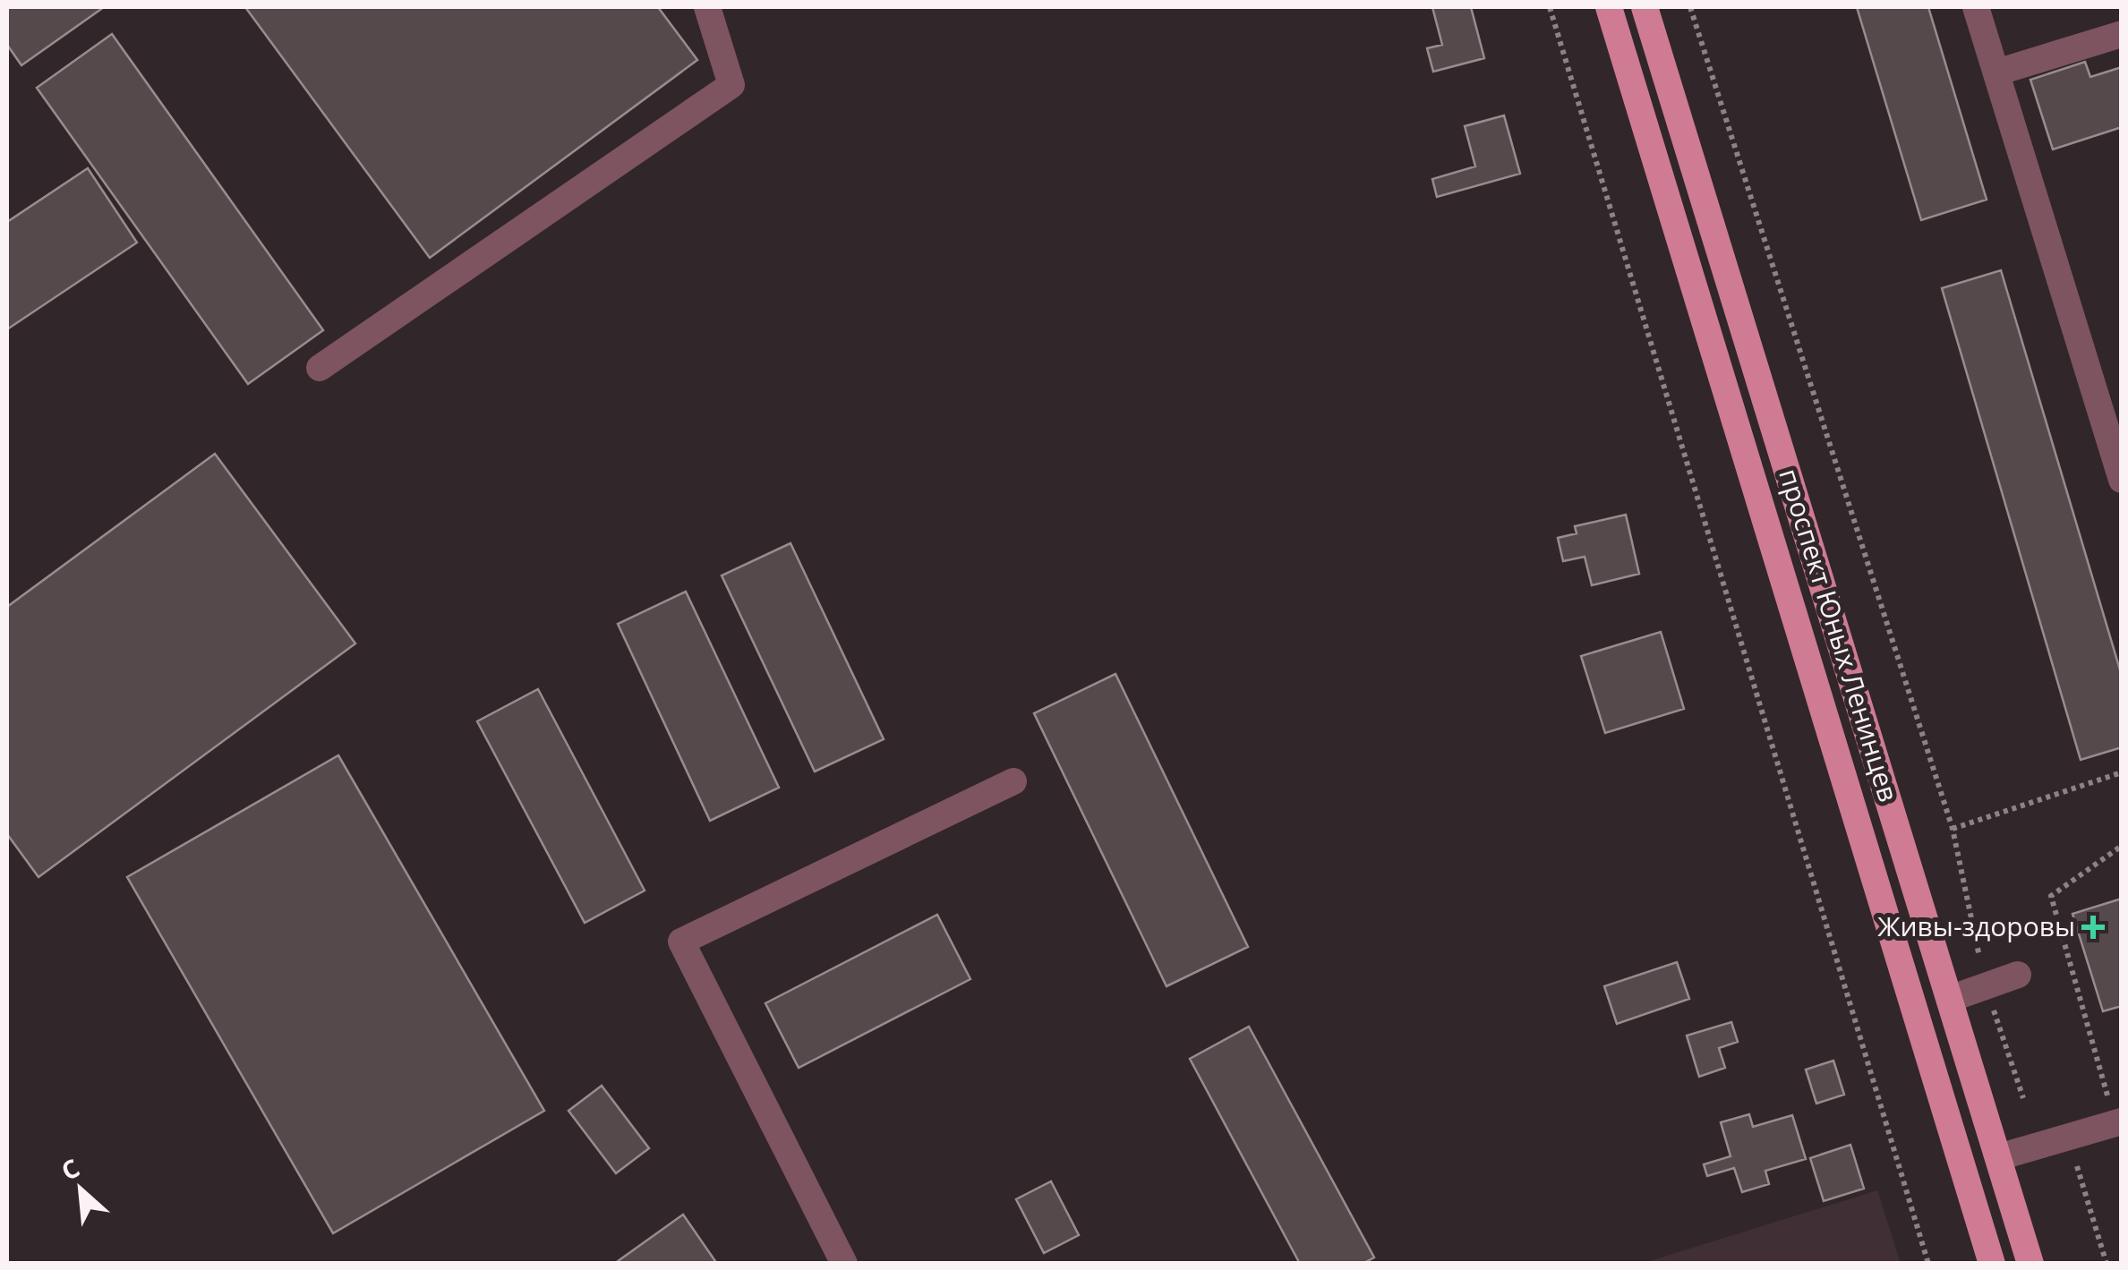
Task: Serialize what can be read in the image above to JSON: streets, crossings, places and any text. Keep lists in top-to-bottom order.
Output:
{
  "streets": {
    "main road": ["проспект Юных Ленинцев"]
  },
  "places": {
    "health": ["Живы-здоровы"]
  },
  "north": "top left"
}
